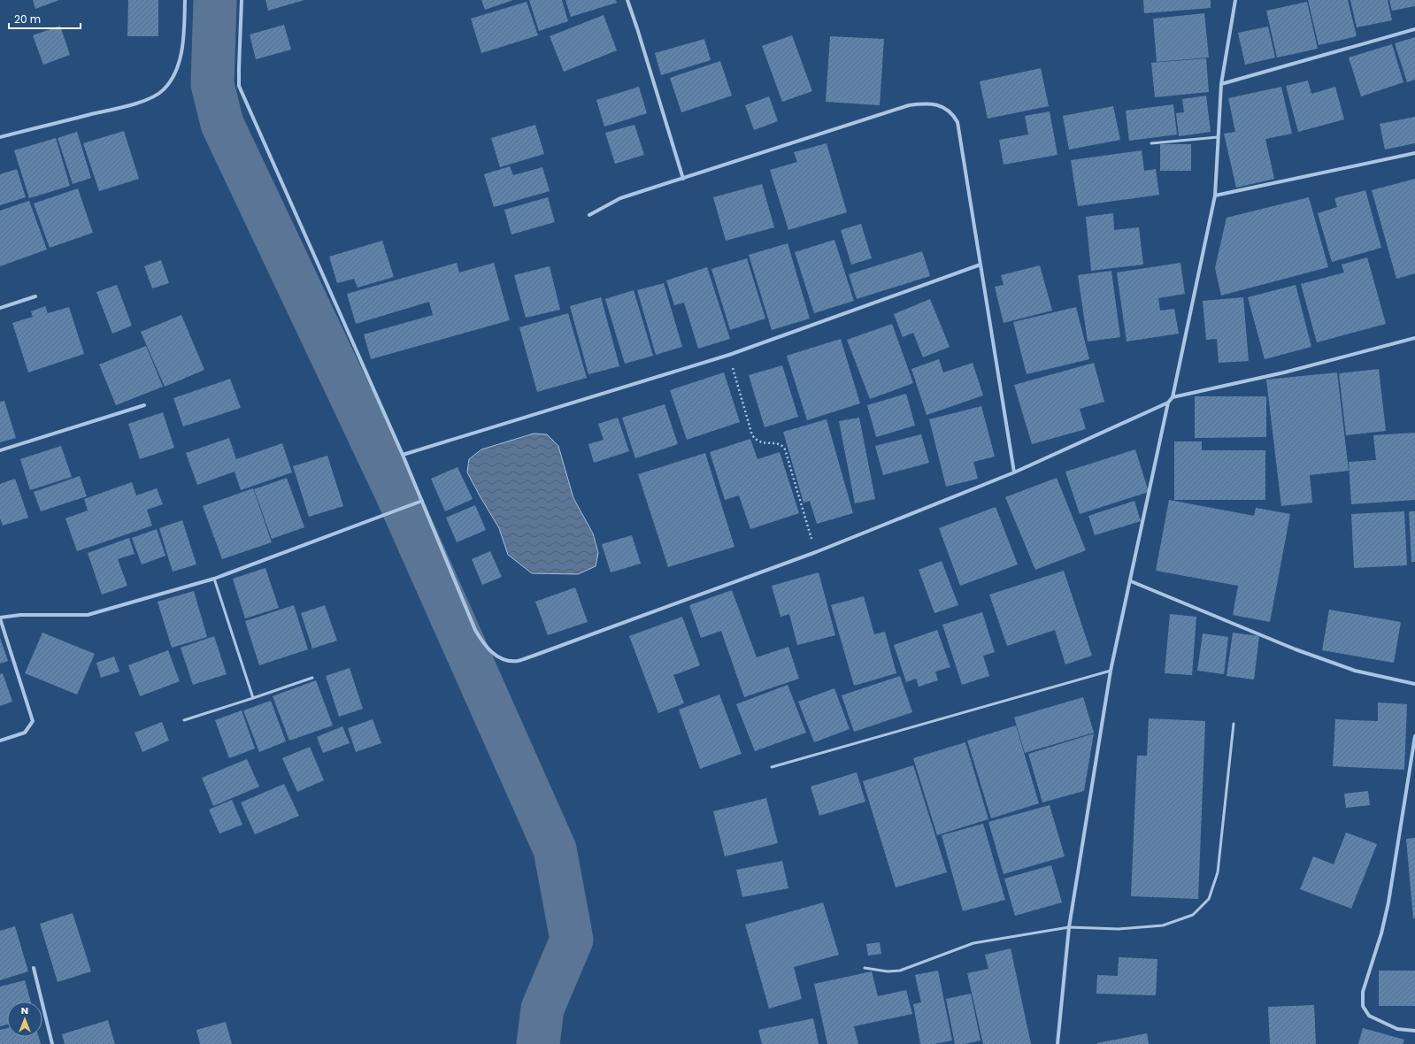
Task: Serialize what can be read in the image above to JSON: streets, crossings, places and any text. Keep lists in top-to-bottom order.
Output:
{
  "scale_bar": "20 m",
  "north": "top"
}
